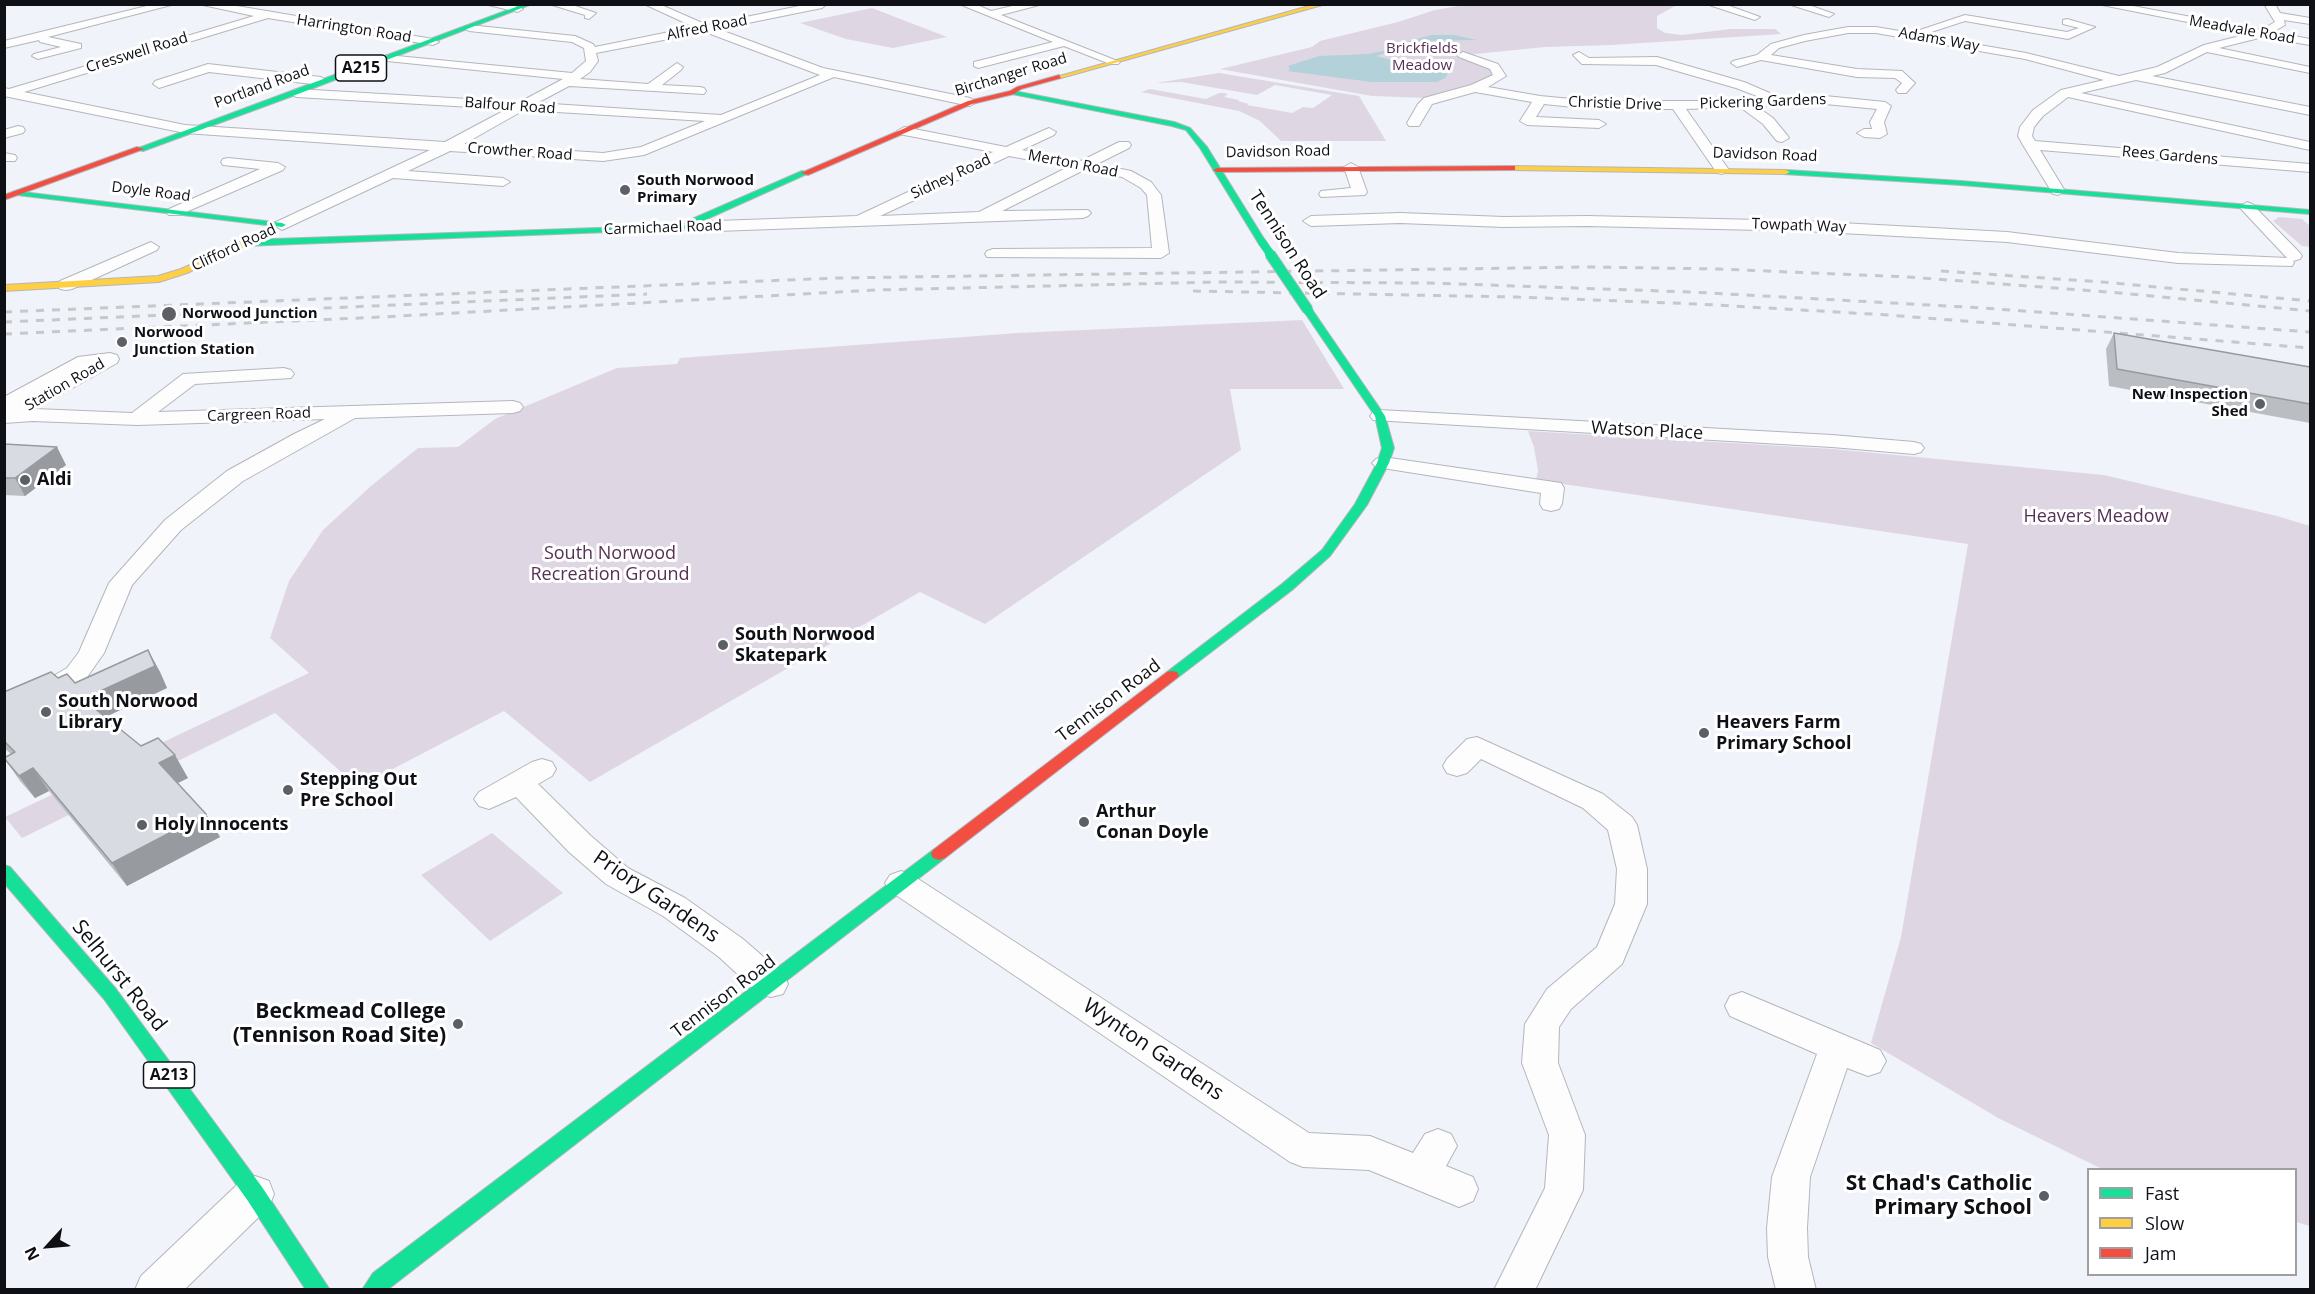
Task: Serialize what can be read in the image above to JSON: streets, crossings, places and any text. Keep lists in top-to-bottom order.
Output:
{
  "streets": {
    "street": [
      "Alfred Road",
      "Harrington Road",
      "Meadvale Road",
      "Adams Way",
      "Cresswell Road",
      "A215",
      "Birchanger Road",
      "Portland Road",
      "Pickering Gardens",
      "Christie Drive",
      "Balfour Road",
      "Crowther Road",
      "Davidson Road",
      "Rees Gardens",
      "Merton Road",
      "Sidney Road",
      "Doyle Road",
      "Towpath Way",
      "Carmichael Road",
      "Tennison Road",
      "Clifford Road",
      "Cargreen Road",
      "Watson Place",
      "Priory Gardens",
      "Selhurst Road",
      "Wynton Gardens",
      "A213"
    ]
  },
  "crossings": [
    ["Harrington Road", "Cresswell Road"],
    ["Harrington Road", "Portland Road"],
    ["Adams Way", "Pickering Gardens"],
    ["Cresswell Road", "Crowther Road"],
    ["Birchanger Road", "Merton Road"],
    ["Birchanger Road", "Carmichael Road"],
    ["Birchanger Road", "Tennison Road"],
    ["Portland Road", "Balfour Road"],
    ["Portland Road", "Crowther Road"],
    ["Portland Road", "Doyle Road"],
    ["Pickering Gardens", "Christie Drive"],
    ["Christie Drive", "Davidson Road"],
    ["Balfour Road", "Crowther Road"],
    ["Balfour Road", "Clifford Road"],
    ["Crowther Road", "Clifford Road"],
    ["Davidson Road", "Towpath Way"],
    ["Davidson Road", "Tennison Road"],
    ["Merton Road", "Sidney Road"],
    ["Sidney Road", "Carmichael Road"],
    ["Doyle Road", "Clifford Road"],
    ["Carmichael Road", "Clifford Road"],
    ["Tennison Road", "Watson Place"],
    ["Tennison Road", "Priory Gardens"],
    ["Tennison Road", "Wynton Gardens"]
  ],
  "parks": ["Brickfields Meadow", "Heavers Meadow", "South Norwood Recreation Ground"],
  "places": [
    "South Norwood Primary",
    "Norwood Junction",
    "Norwood Junction Station",
    "New Inspection Shed",
    "Aldi",
    "South Norwood Skatepark",
    "South Norwood Library",
    "Heavers Farm Primary School",
    "Stepping Out Pre School",
    "Arthur Conan Doyle",
    "Holy Innocents",
    "Beckmead College (Tennison Road Site)",
    "St Chad's Catholic Primary School"
  ],
  "legend": ["Fast", "Slow", "Jam"],
  "north": "bottom left"
}
